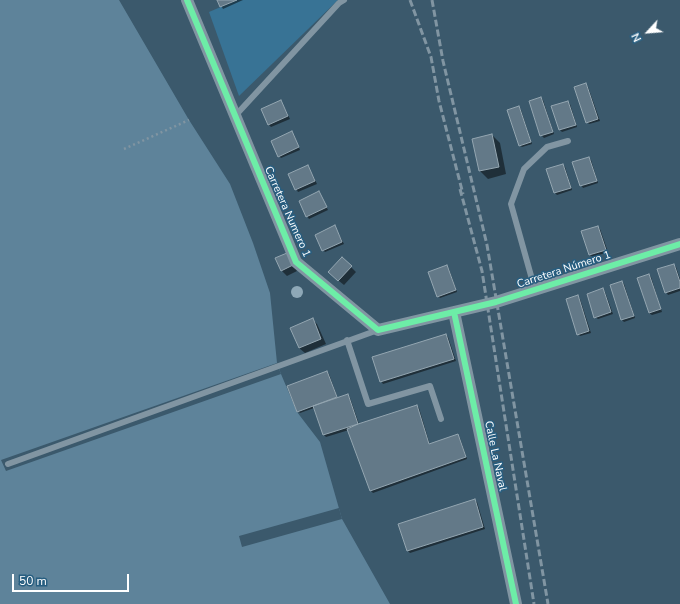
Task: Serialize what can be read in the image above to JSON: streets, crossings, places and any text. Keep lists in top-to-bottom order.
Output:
{
  "streets": {
    "street": ["Carretera Numero 1", "Carretera Número 1", "Calle La Naval"]
  },
  "crossings": [
    ["Carretera Número 1", "Calle La Naval"]
  ],
  "scale_bar": "50 m",
  "north": "bottom left"
}
